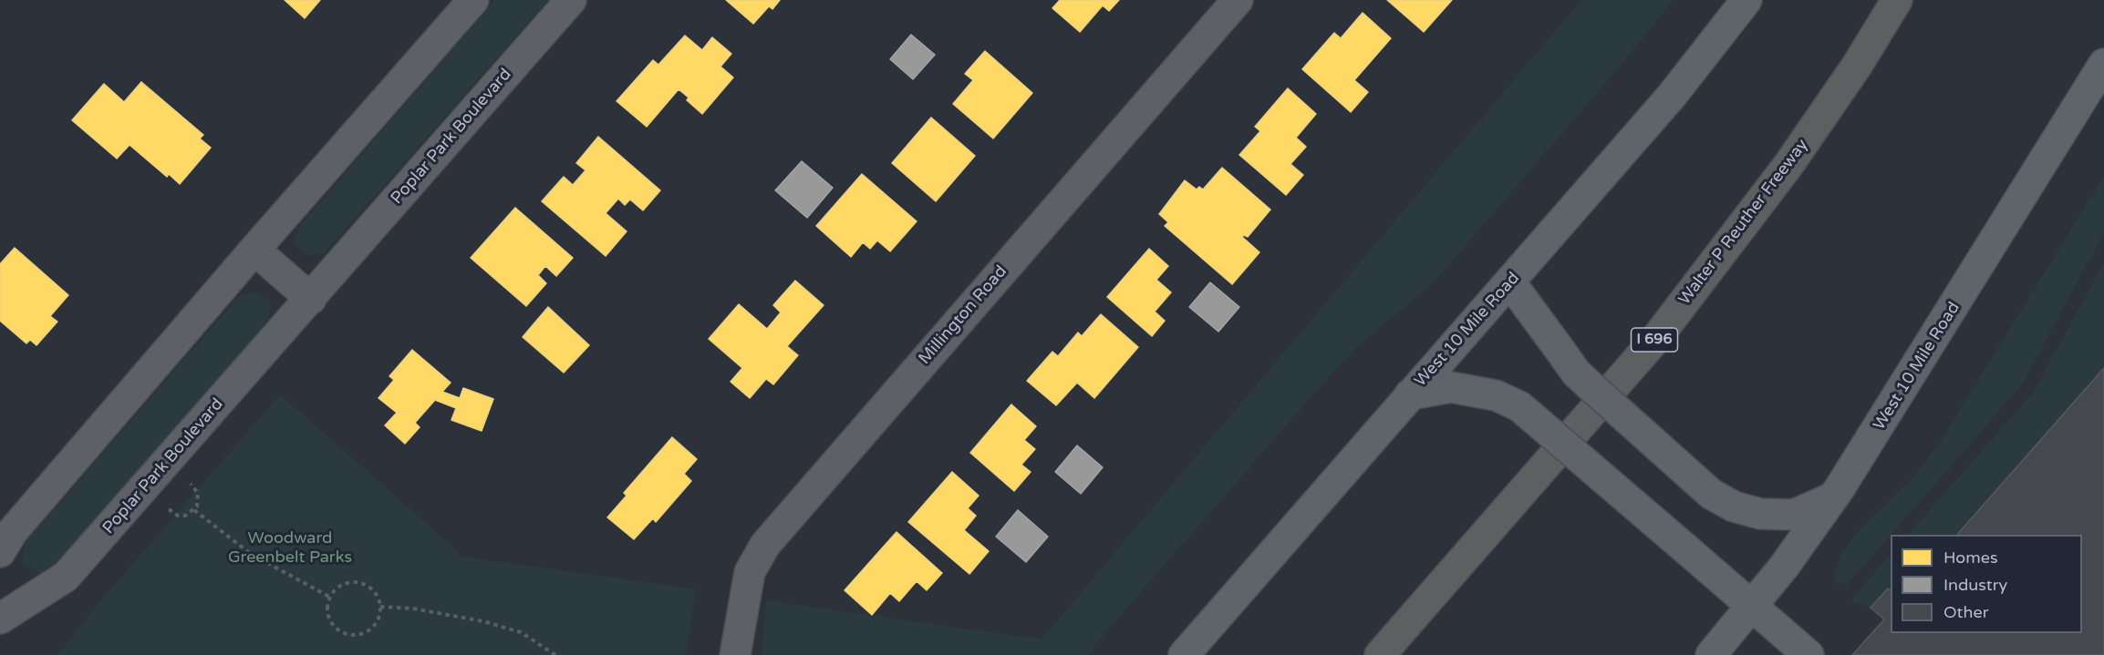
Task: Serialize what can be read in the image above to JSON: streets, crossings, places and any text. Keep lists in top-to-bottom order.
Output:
{
  "streets": {
    "highway": ["Walter P Reuther Freeway", "I 696"],
    "main road": ["West 10 Mile Road"],
    "street": ["Poplar Park Boulevard", "Millington Road"]
  },
  "parks": ["Woodward Greenbelt Parks"],
  "legend": ["Homes", "Industry", "Other"]
}
